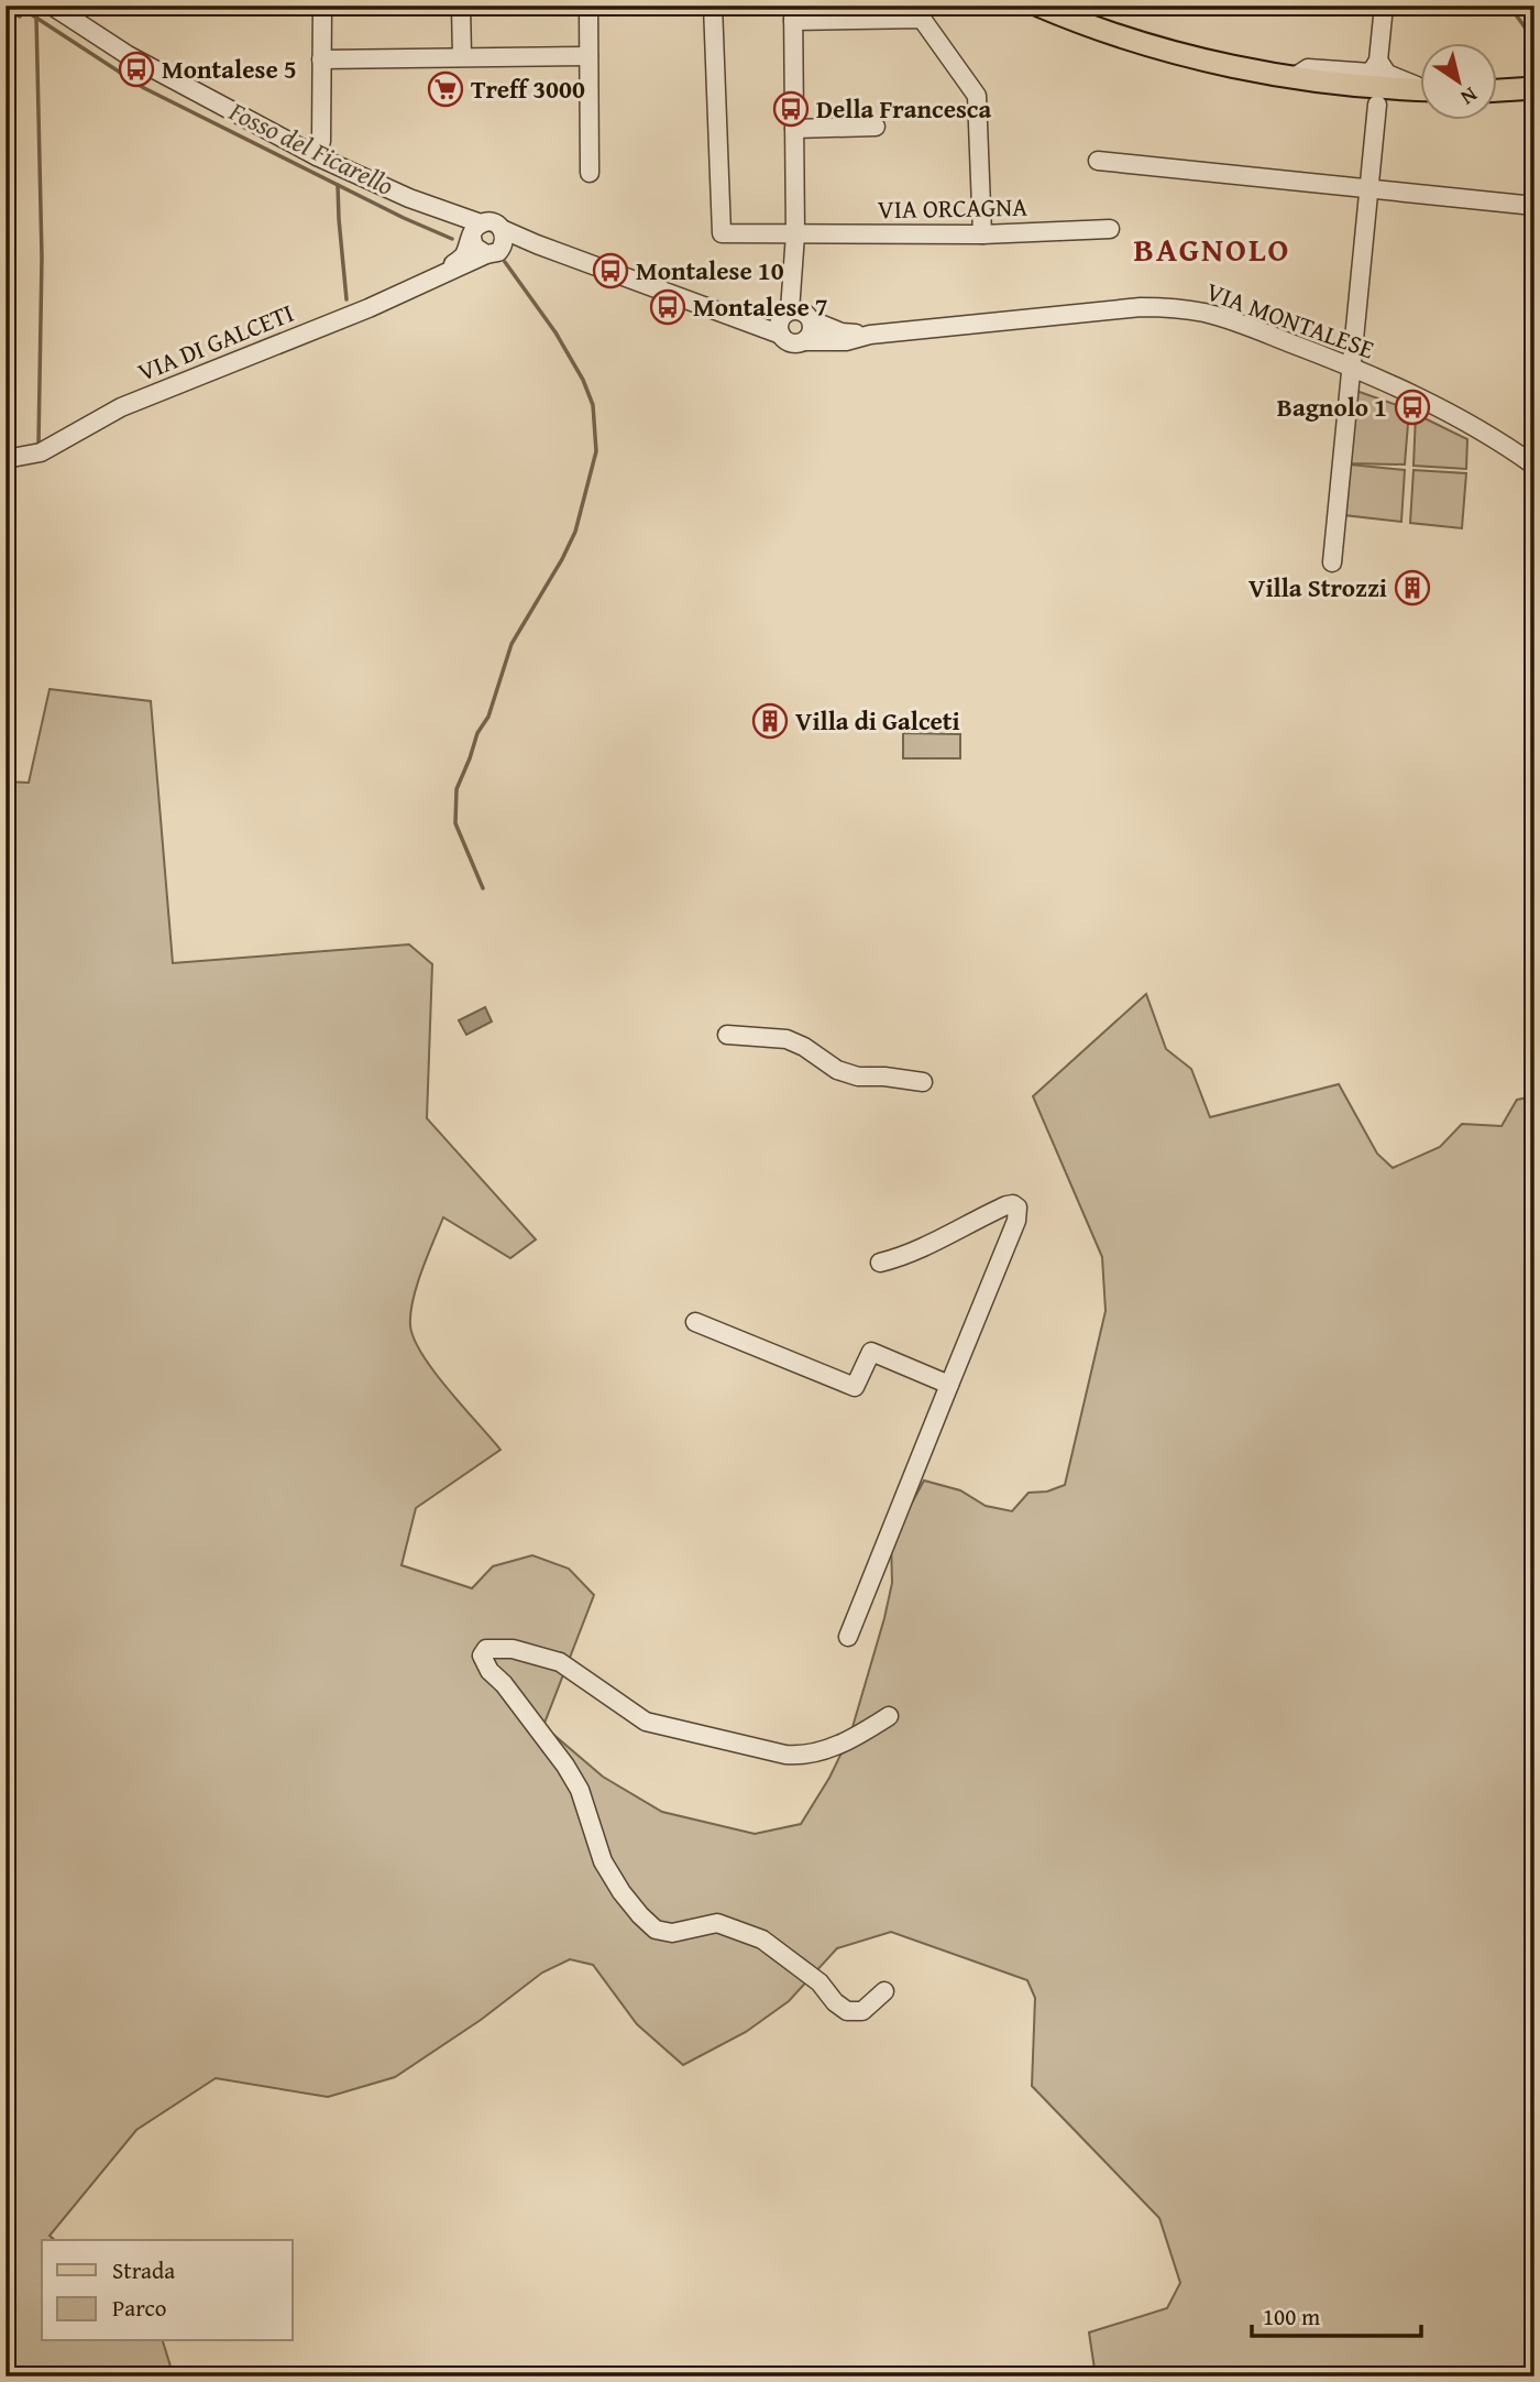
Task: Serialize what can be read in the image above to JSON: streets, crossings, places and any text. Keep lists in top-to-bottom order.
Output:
{
  "streets": {
    "street": ["VIA ORCAGNA", "VIA MONTALESE", "VIA DI GALCETI"]
  },
  "crossings": [
    ["VIA MONTALESE", "VIA DI GALCETI"]
  ],
  "districts": ["BAGNOLO"],
  "water": ["Fosso del Ficarello"],
  "places": {
    "bus stop": [
      "Montalese 5",
      "Della Francesca",
      "Montalese 10",
      "Montalese 7",
      "Bagnolo 1"
    ],
    "supermarket": ["Treff 3000"],
    "building": ["Villa Strozzi", "Villa di Galceti"]
  },
  "legend": ["Strada", "Parco"],
  "scale_bar": "100 m",
  "north": "bottom right"
}
